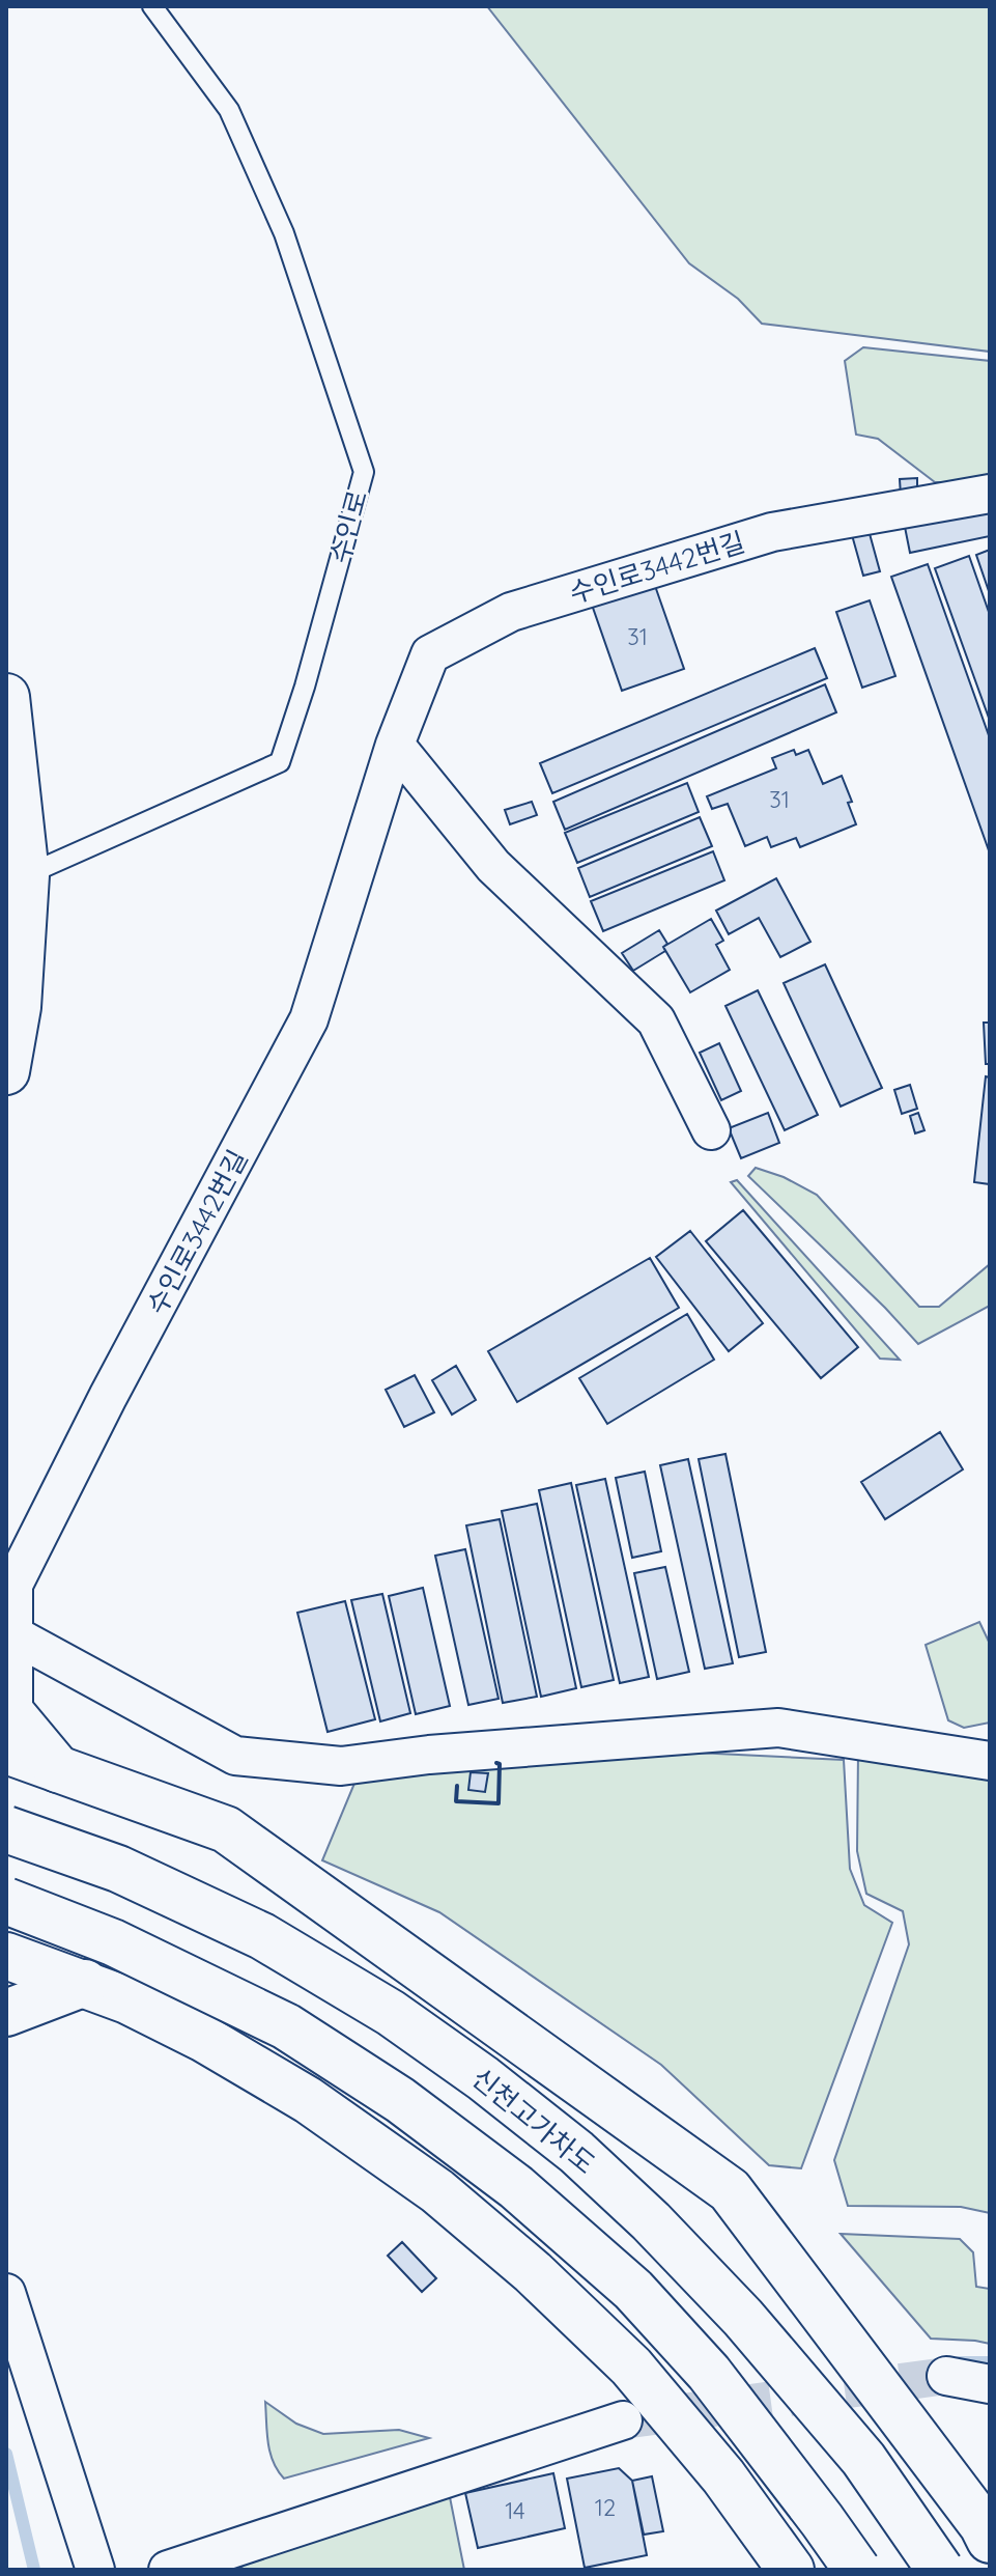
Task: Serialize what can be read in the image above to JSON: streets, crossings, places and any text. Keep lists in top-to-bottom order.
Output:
{
  "streets": {
    "main road": ["신천고가차도"],
    "street": ["수인로3442번길"],
    "lane": ["수인로"]
  },
  "house_numbers": [
    "31",
    "31",
    "12",
    "14"
  ]
}
